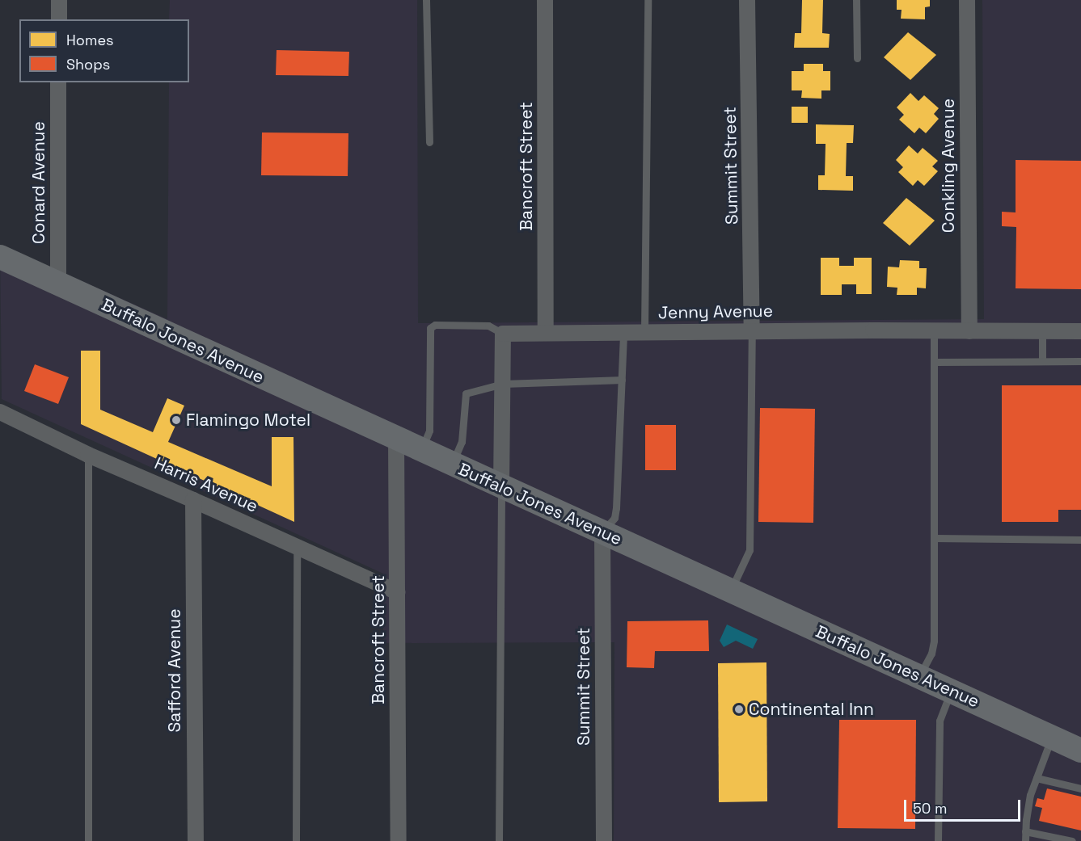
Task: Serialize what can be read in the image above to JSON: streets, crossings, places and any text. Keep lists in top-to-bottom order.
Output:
{
  "streets": {
    "main road": ["Buffalo Jones Avenue"],
    "street": [
      "Summit Street",
      "Conkling Avenue",
      "Bancroft Street",
      "Conard Avenue",
      "Jenny Avenue",
      "Harris Avenue",
      "Safford Avenue"
    ]
  },
  "crossings": [
    ["Summit Street", "Jenny Avenue"],
    ["Summit Street", "Buffalo Jones Avenue"],
    ["Conkling Avenue", "Jenny Avenue"],
    ["Bancroft Street", "Jenny Avenue"],
    ["Bancroft Street", "Buffalo Jones Avenue"],
    ["Bancroft Street", "Harris Avenue"],
    ["Conard Avenue", "Buffalo Jones Avenue"],
    ["Harris Avenue", "Safford Avenue"]
  ],
  "places": ["Flamingo Motel", "Continental Inn"],
  "legend": ["Homes", "Shops"],
  "scale_bar": "50 m"
}
